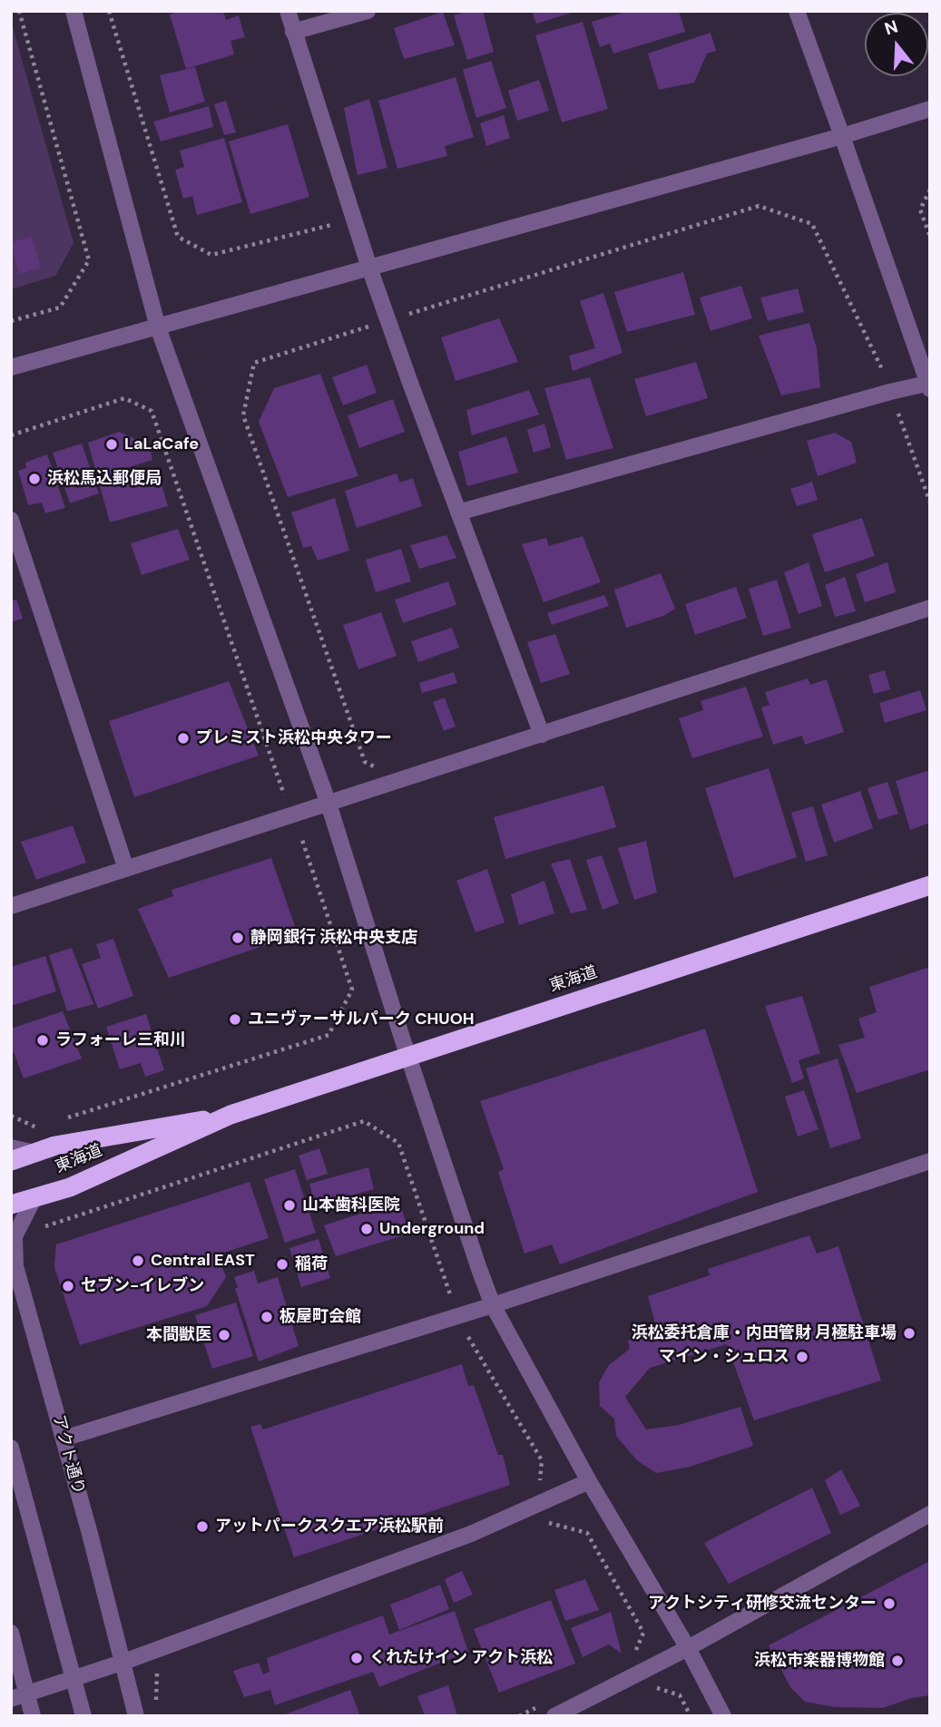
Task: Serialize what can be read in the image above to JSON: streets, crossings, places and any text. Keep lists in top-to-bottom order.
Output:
{
  "streets": {
    "highway": ["東海道"],
    "street": ["アクト通り"]
  },
  "crossings": [
    ["東海道", "アクト通り"]
  ],
  "places": [
    "LaLaCafe",
    "浜松馬込郵便局",
    "プレミスト浜松中央タワー",
    "静岡銀行 浜松中央支店",
    "ユニヴァーサルパーク CHUOH",
    "ラフォーレ三和川",
    "山本歯科医院",
    "Underground",
    "Central EAST",
    "稲荷",
    "セブン-イレブン",
    "板屋町会館",
    "浜松委托倉庫・内田管財 月極駐車場",
    "本間獣医",
    "マイン・シュロス",
    "アットパークスクエア浜松駅前",
    "アクトシティ研修交流センター",
    "くれたけイン アクト浜松",
    "浜松市楽器博物館"
  ],
  "north": "top"
}
